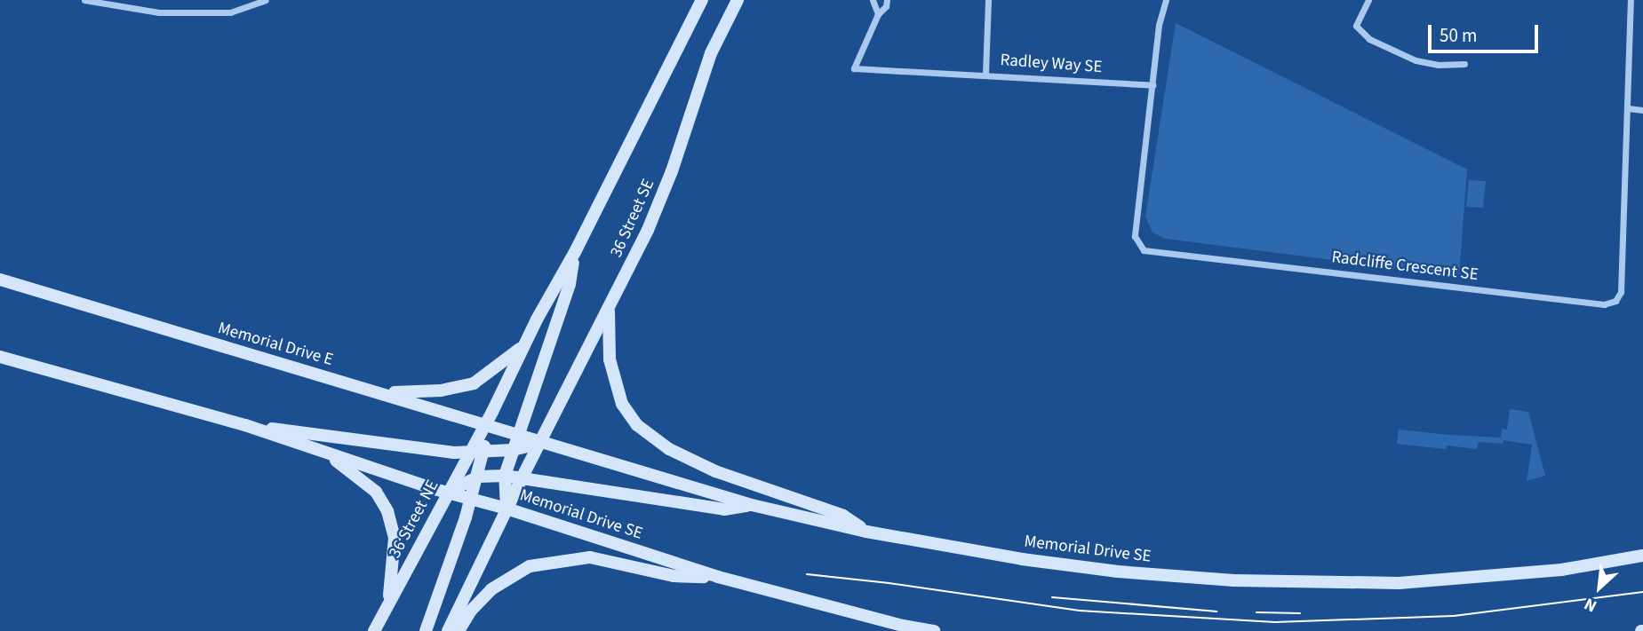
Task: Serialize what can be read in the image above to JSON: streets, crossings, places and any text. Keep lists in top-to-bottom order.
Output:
{
  "streets": {
    "main road": [
      "36 Street SE",
      "Memorial Drive E",
      "Memorial Drive SE",
      "36 Street NE"
    ],
    "street": ["Radley Way SE", "Radcliffe Crescent SE"]
  },
  "crossings": [
    ["Radley Way SE", "Radcliffe Crescent SE"],
    ["36 Street SE", "Memorial Drive E"],
    ["36 Street SE", "Memorial Drive SE"],
    ["36 Street SE", "36 Street NE"],
    ["Memorial Drive E", "Memorial Drive SE"],
    ["Memorial Drive E", "36 Street NE"]
  ],
  "scale_bar": "50 m",
  "north": "bottom left"
}
